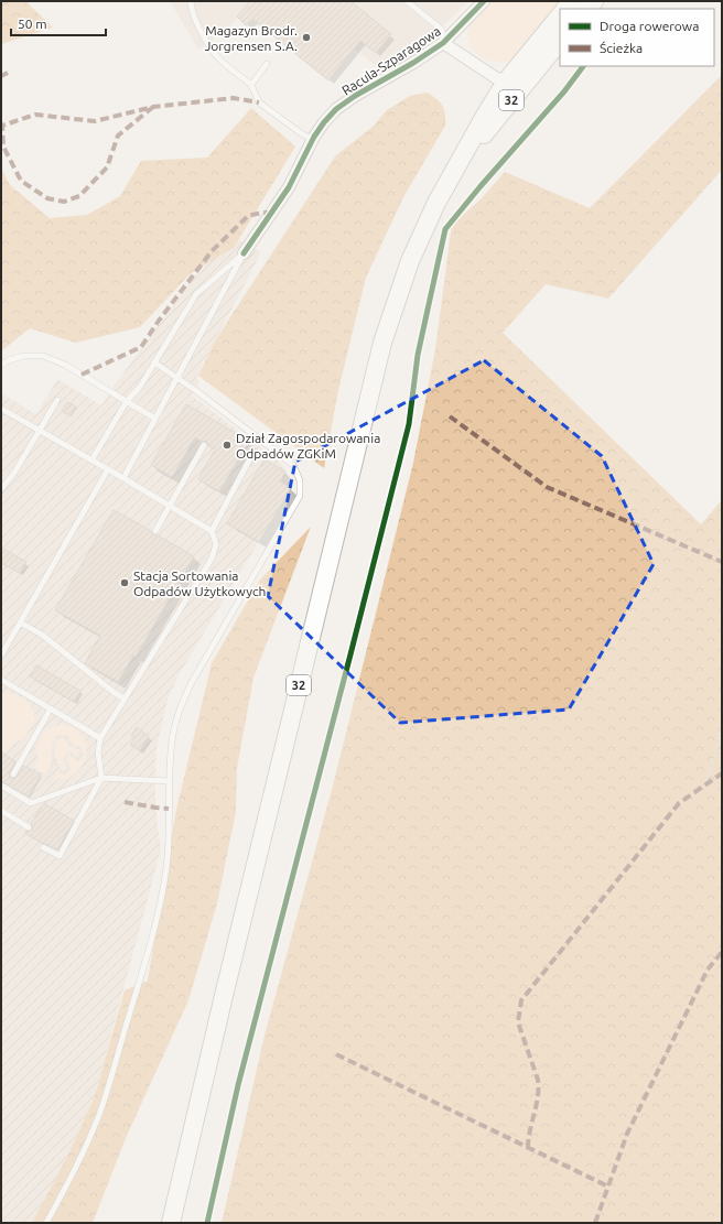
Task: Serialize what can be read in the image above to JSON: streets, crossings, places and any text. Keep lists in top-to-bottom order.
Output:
{
  "streets": {
    "main road": ["32"],
    "street": ["Racula-Szparagowa"]
  },
  "places": ["Magazyn Brodr. Jorgrensen S.A.", "Dział Zagospodarowania Odpadów ZGKiM", "Stacja Sortowania Odpadów Użytkowych"],
  "legend": ["Droga rowerowa", "Ścieżka"],
  "scale_bar": "50 m"
}
